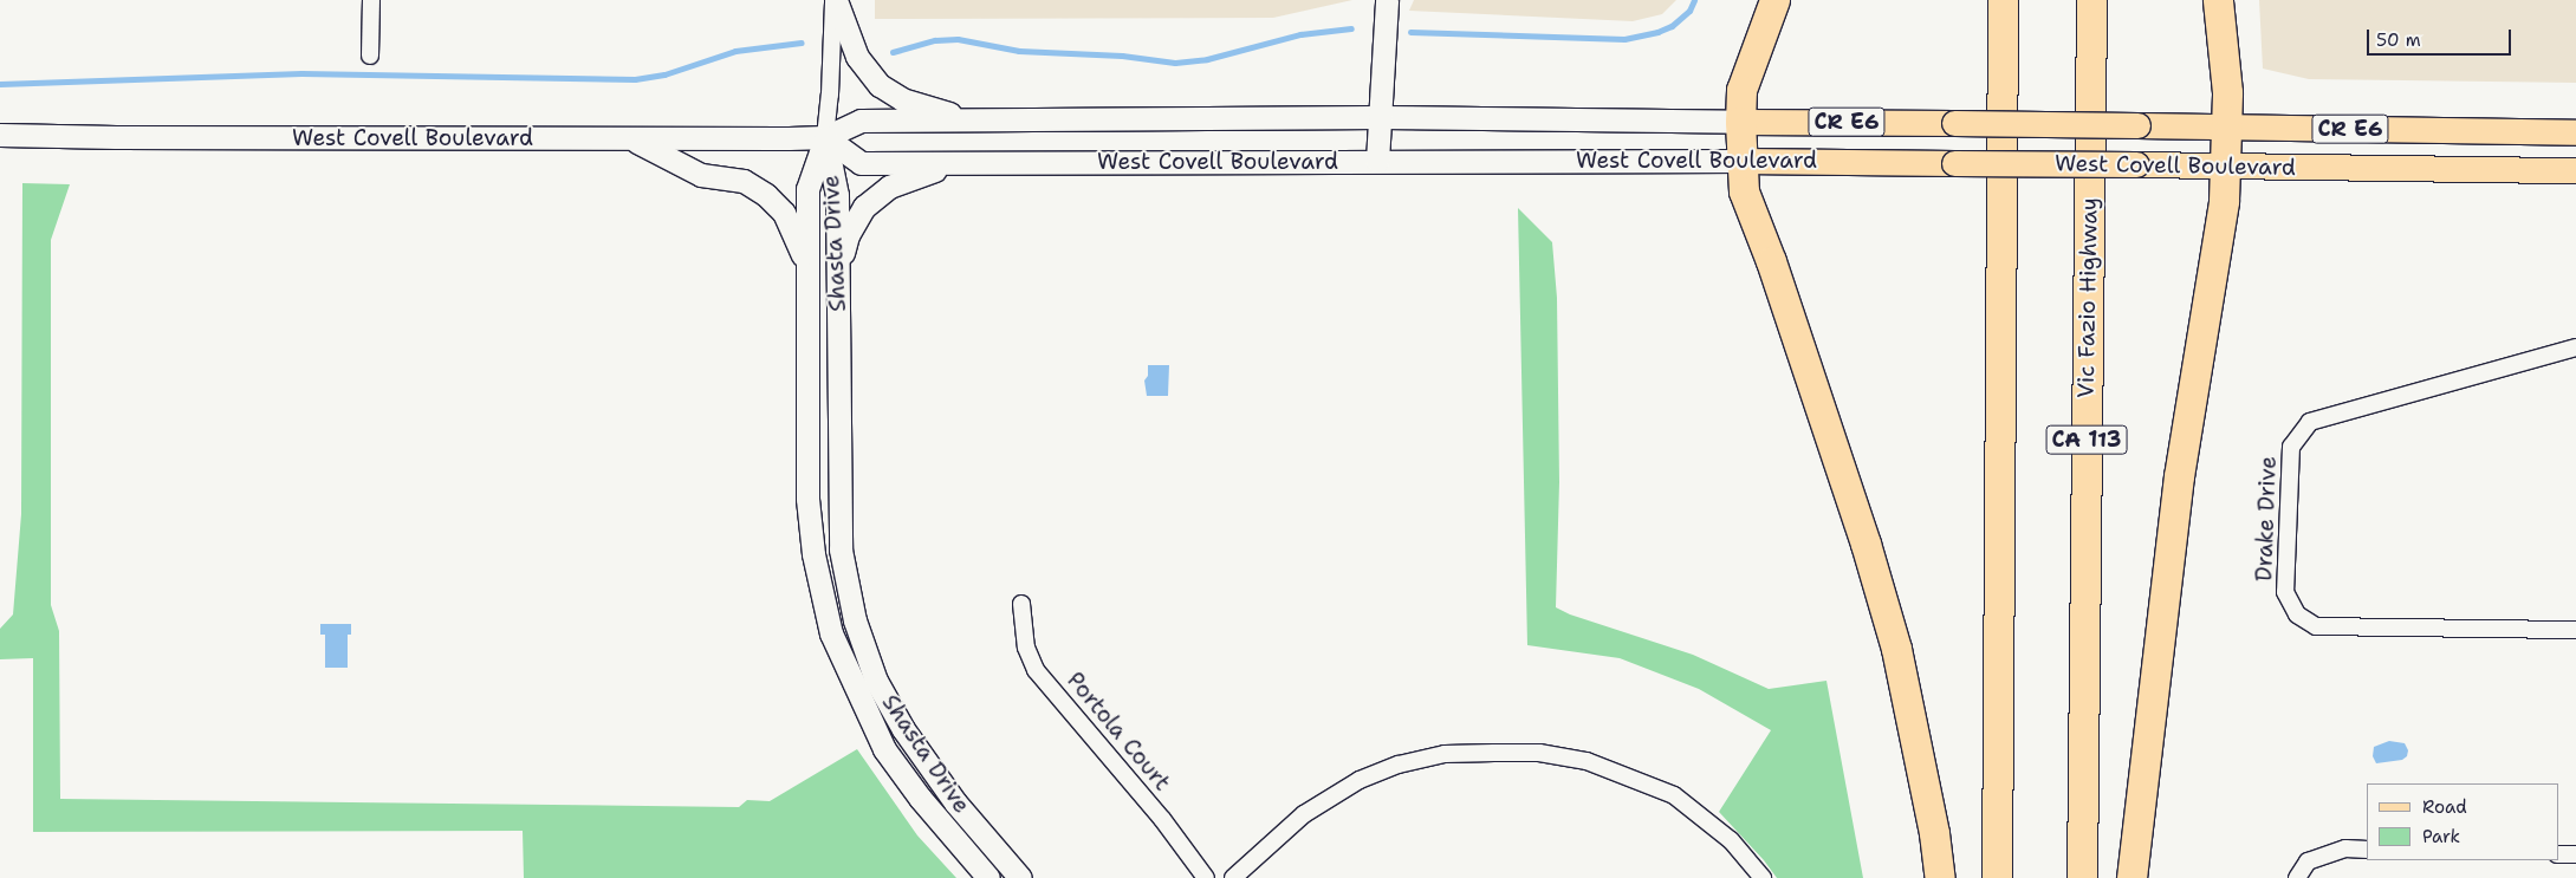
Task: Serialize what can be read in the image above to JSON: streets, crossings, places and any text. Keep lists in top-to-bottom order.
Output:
{
  "streets": {
    "highway": ["Vic Fazio Highway", "CA 113"],
    "main road": ["CR E6", "West Covell Boulevard", "Shasta Drive"],
    "street": ["Drake Drive", "Portola Court"]
  },
  "crossings": [
    ["West Covell Boulevard", "Shasta Drive"]
  ],
  "legend": ["Road", "Park"],
  "scale_bar": "50 m"
}
